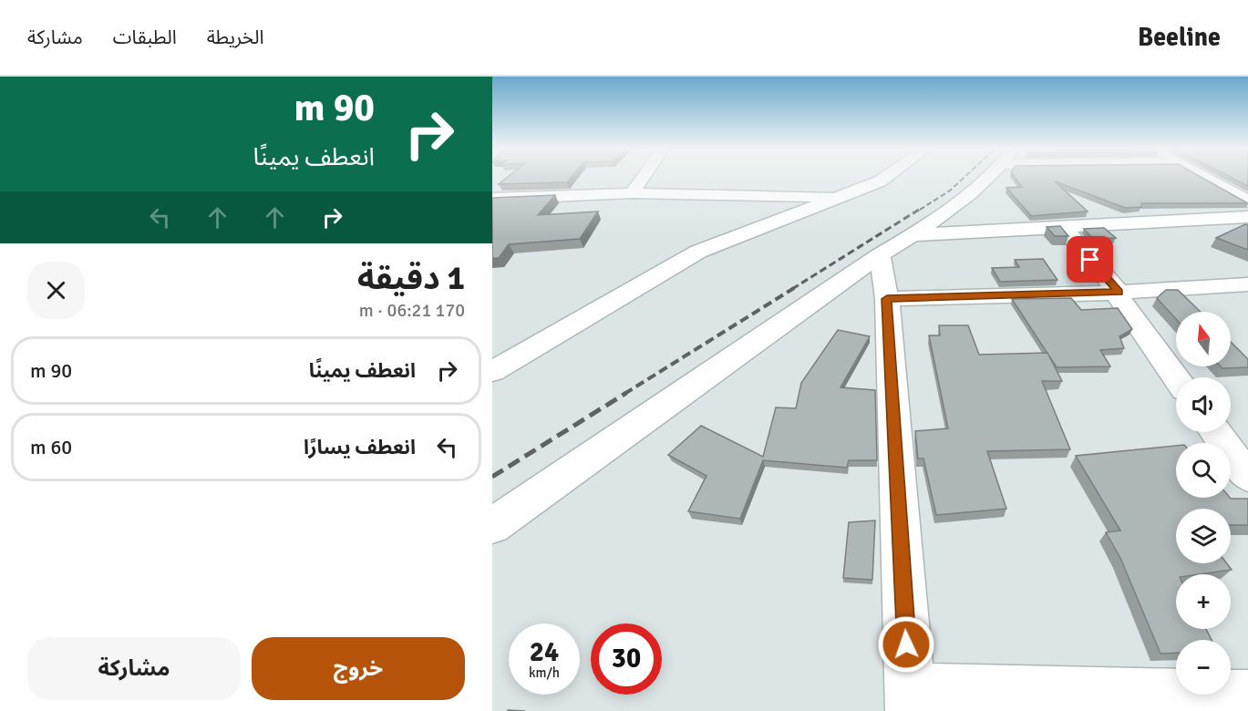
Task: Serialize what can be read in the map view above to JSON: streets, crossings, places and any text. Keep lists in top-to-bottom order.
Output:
{
  "north": "top",
  "page": {
    "header": "Beeline",
    "nav": ["الخريطة", "الطبقات", "مشاركة"],
    "turn": ["90 m", "انعطف يمينًا"],
    "heading": ["1 دقيقة", "170 m · 06:21"],
    "map_buttons": ["+", "−"],
    "list": [
      {
        "name": "انعطف يمينًا",
        "value": "90 m"
      },
      {
        "name": "انعطف يسارًا",
        "value": "60 m"
      }
    ],
    "speed": "24 km/h",
    "limit": "30",
    "buttons": ["خروج", "مشاركة"]
  }
}
